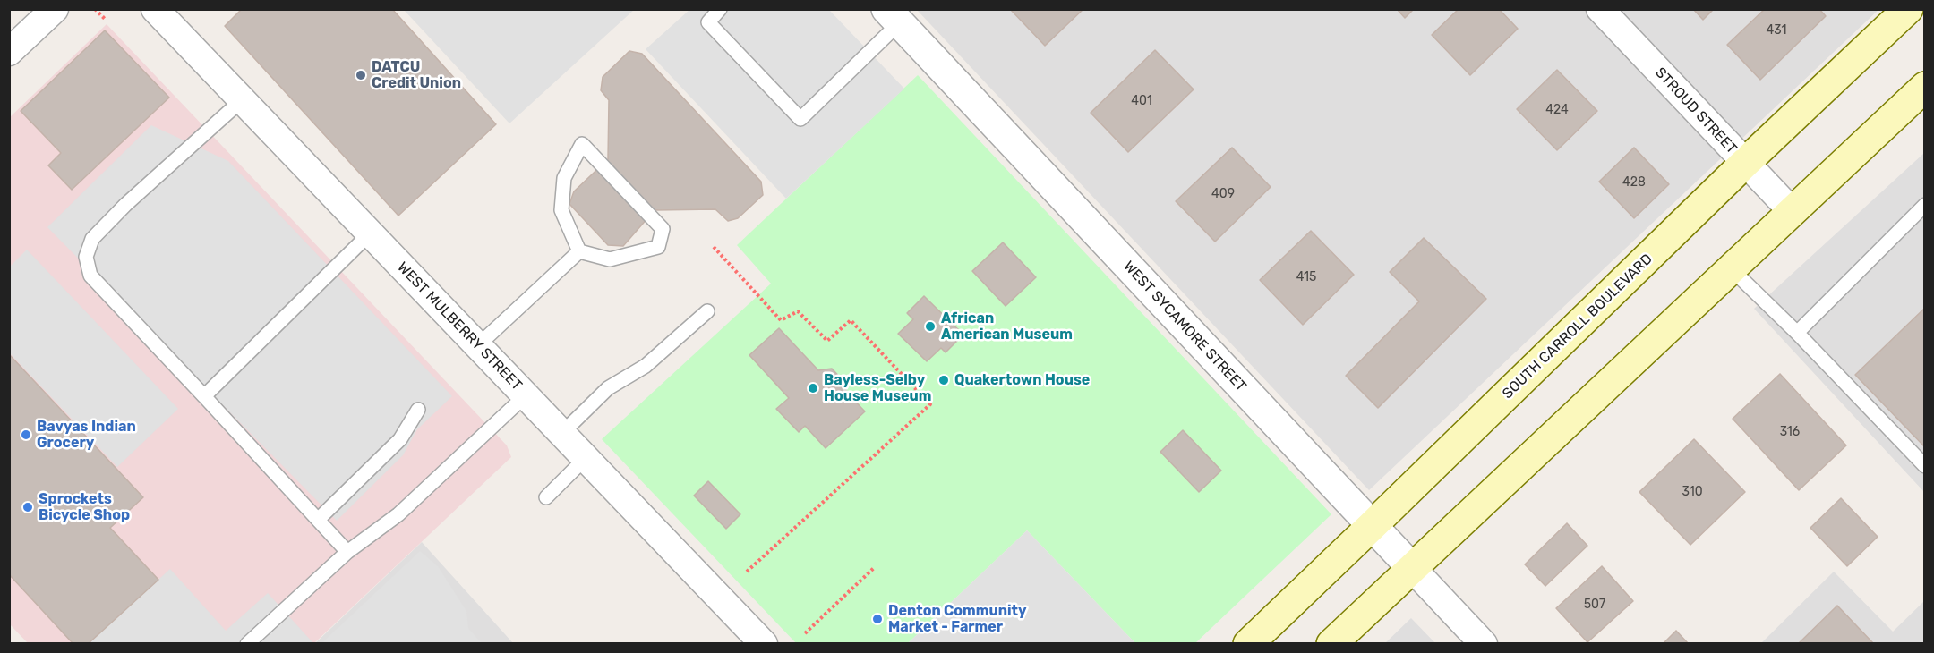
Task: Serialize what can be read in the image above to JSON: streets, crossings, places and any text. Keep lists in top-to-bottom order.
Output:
{
  "streets": {
    "main road": ["SOUTH CARROLL BOULEVARD"],
    "street": ["STROUD STREET", "WEST MULBERRY STREET", "WEST SYCAMORE STREET"]
  },
  "crossings": [
    ["STROUD STREET", "SOUTH CARROLL BOULEVARD"],
    ["WEST SYCAMORE STREET", "SOUTH CARROLL BOULEVARD"]
  ],
  "places": [
    "DATCU Credit Union",
    "African American Museum",
    "Quakertown House",
    "Bayless-Selby House Museum",
    "Bavyas Indian Grocery",
    "Sprockets Bicycle Shop",
    "Denton Community Market - Farmer"
  ],
  "house_numbers": [
    "431",
    "401",
    "424",
    "428",
    "409",
    "415",
    "316",
    "310",
    "507"
  ]
}
